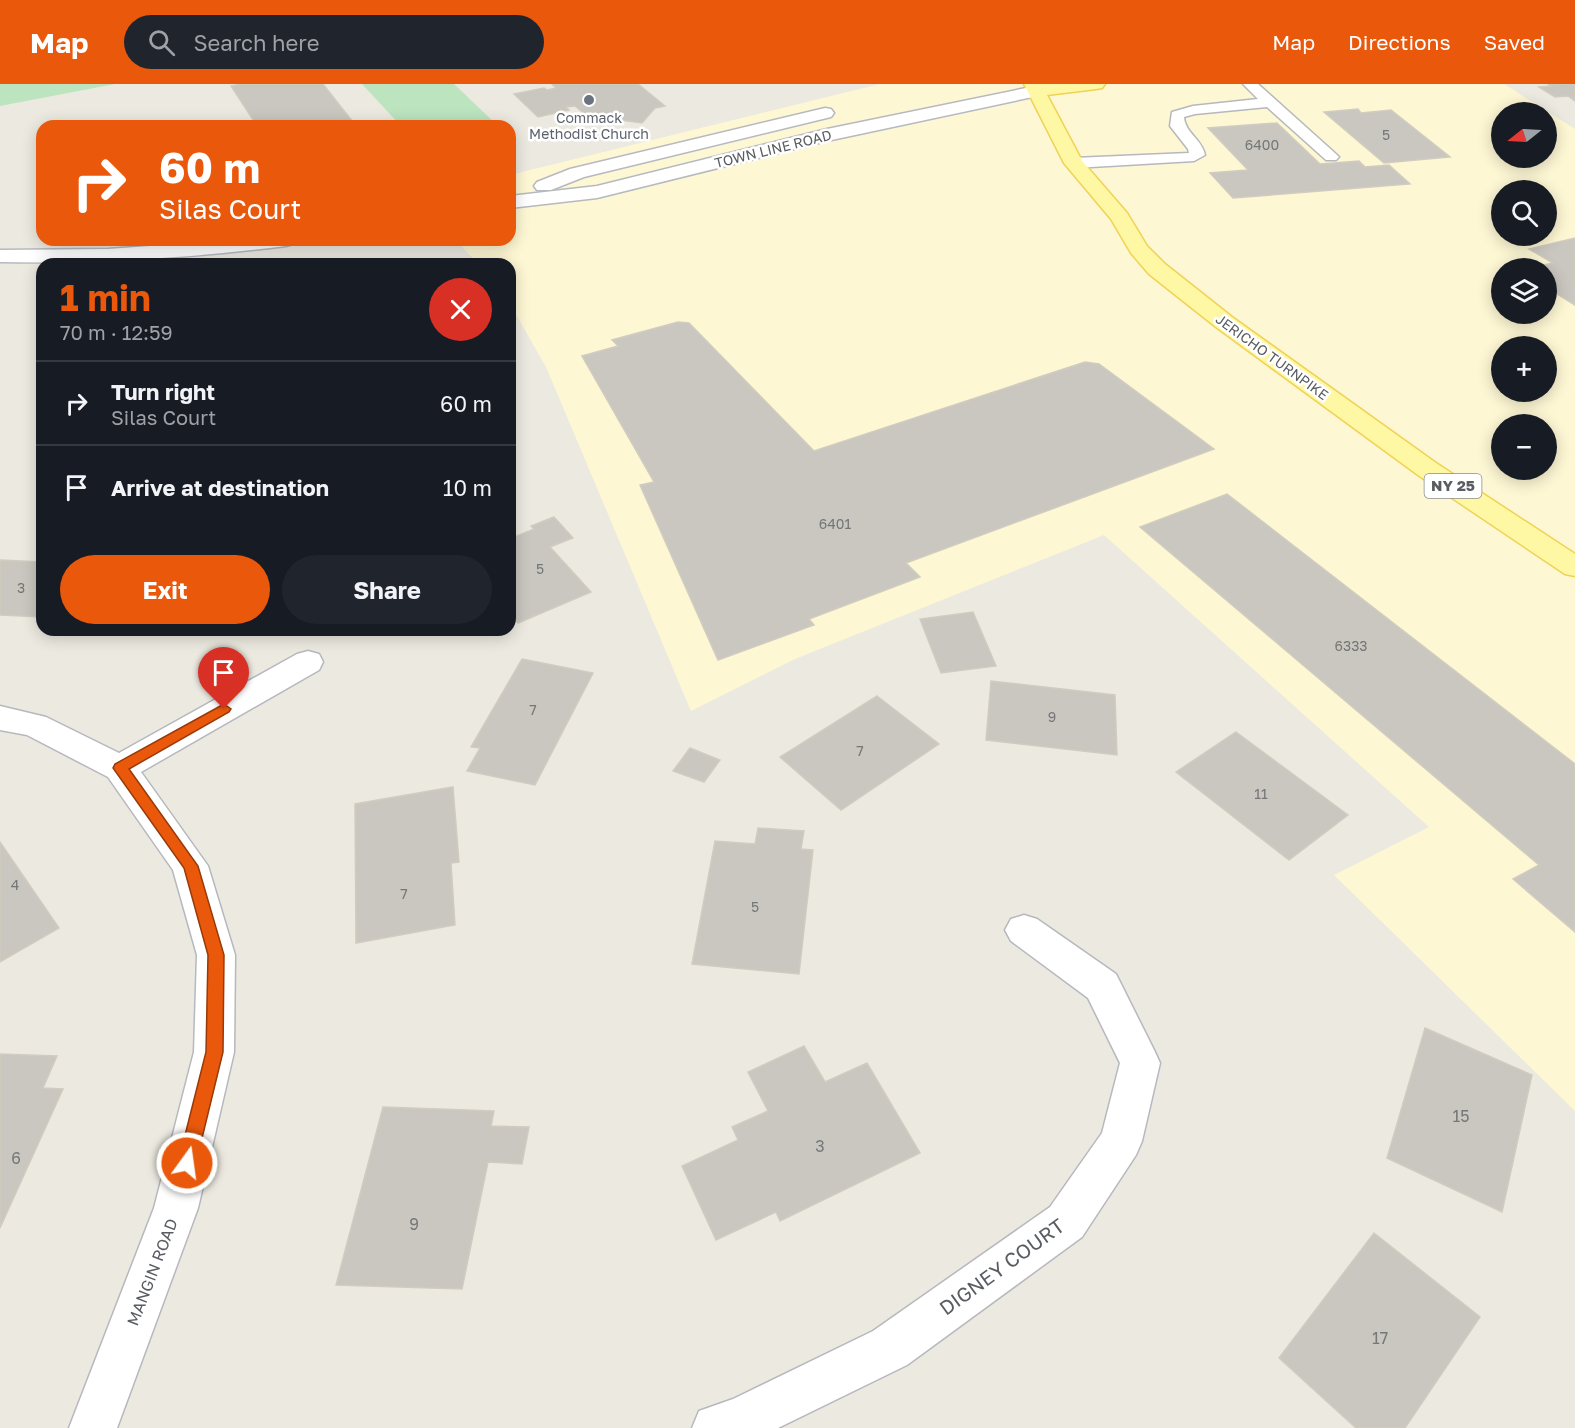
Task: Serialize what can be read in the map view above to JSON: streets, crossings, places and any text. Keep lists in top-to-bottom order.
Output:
{
  "streets": {
    "main road": [
      "TOWN LINE ROAD",
      "JERICHO TURNPIKE",
      "NY 25",
      "DIGNEY COURT",
      "MANGIN ROAD"
    ]
  },
  "crossings": [
    ["TOWN LINE ROAD", "JERICHO TURNPIKE"]
  ],
  "places": ["Commack Methodist Church"],
  "house_numbers": [
    "5",
    "6400",
    "6401",
    "5",
    "3",
    "6333",
    "7",
    "9",
    "7",
    "11",
    "4",
    "7",
    "5",
    "15",
    "3",
    "6",
    "9",
    "17"
  ],
  "north": "left",
  "page": {
    "header": "Map",
    "search": "Search here",
    "nav": ["Map", "Directions", "Saved"],
    "map_buttons": ["+", "−"],
    "turn": ["60 m", "Silas Court"],
    "heading": ["1 min", "70 m · 12:59"],
    "list": [
      {
        "name": "Turn right",
        "note": "Silas Court",
        "value": "60 m"
      },
      {
        "name": "Arrive at destination",
        "value": "10 m"
      }
    ],
    "buttons": ["Exit", "Share"]
  }
}
